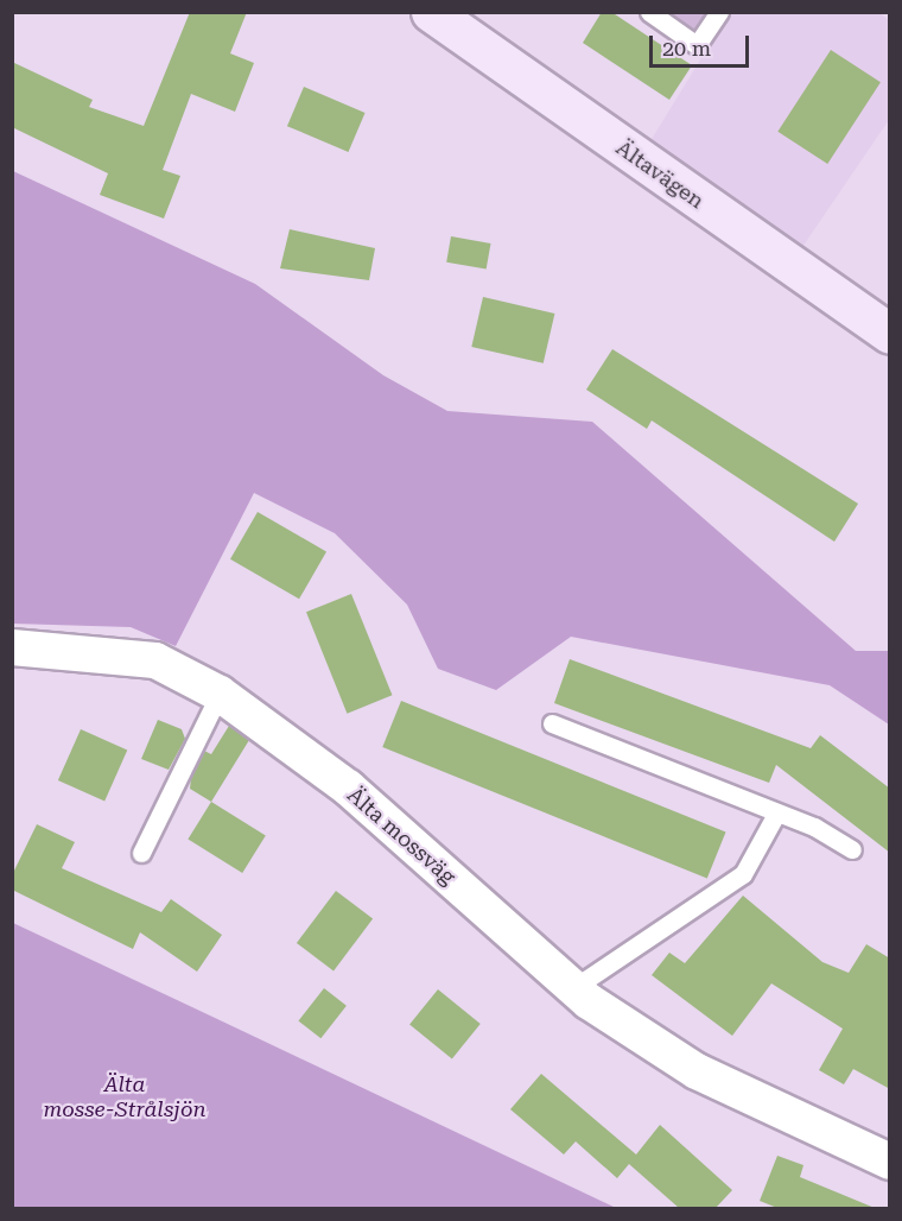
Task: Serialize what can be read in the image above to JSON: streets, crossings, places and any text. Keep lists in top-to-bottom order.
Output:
{
  "streets": {
    "main road": ["Ältavägen"],
    "street": ["Älta mossväg"]
  },
  "parks": ["Älta mosse-Strålsjön"],
  "scale_bar": "20 m"
}
